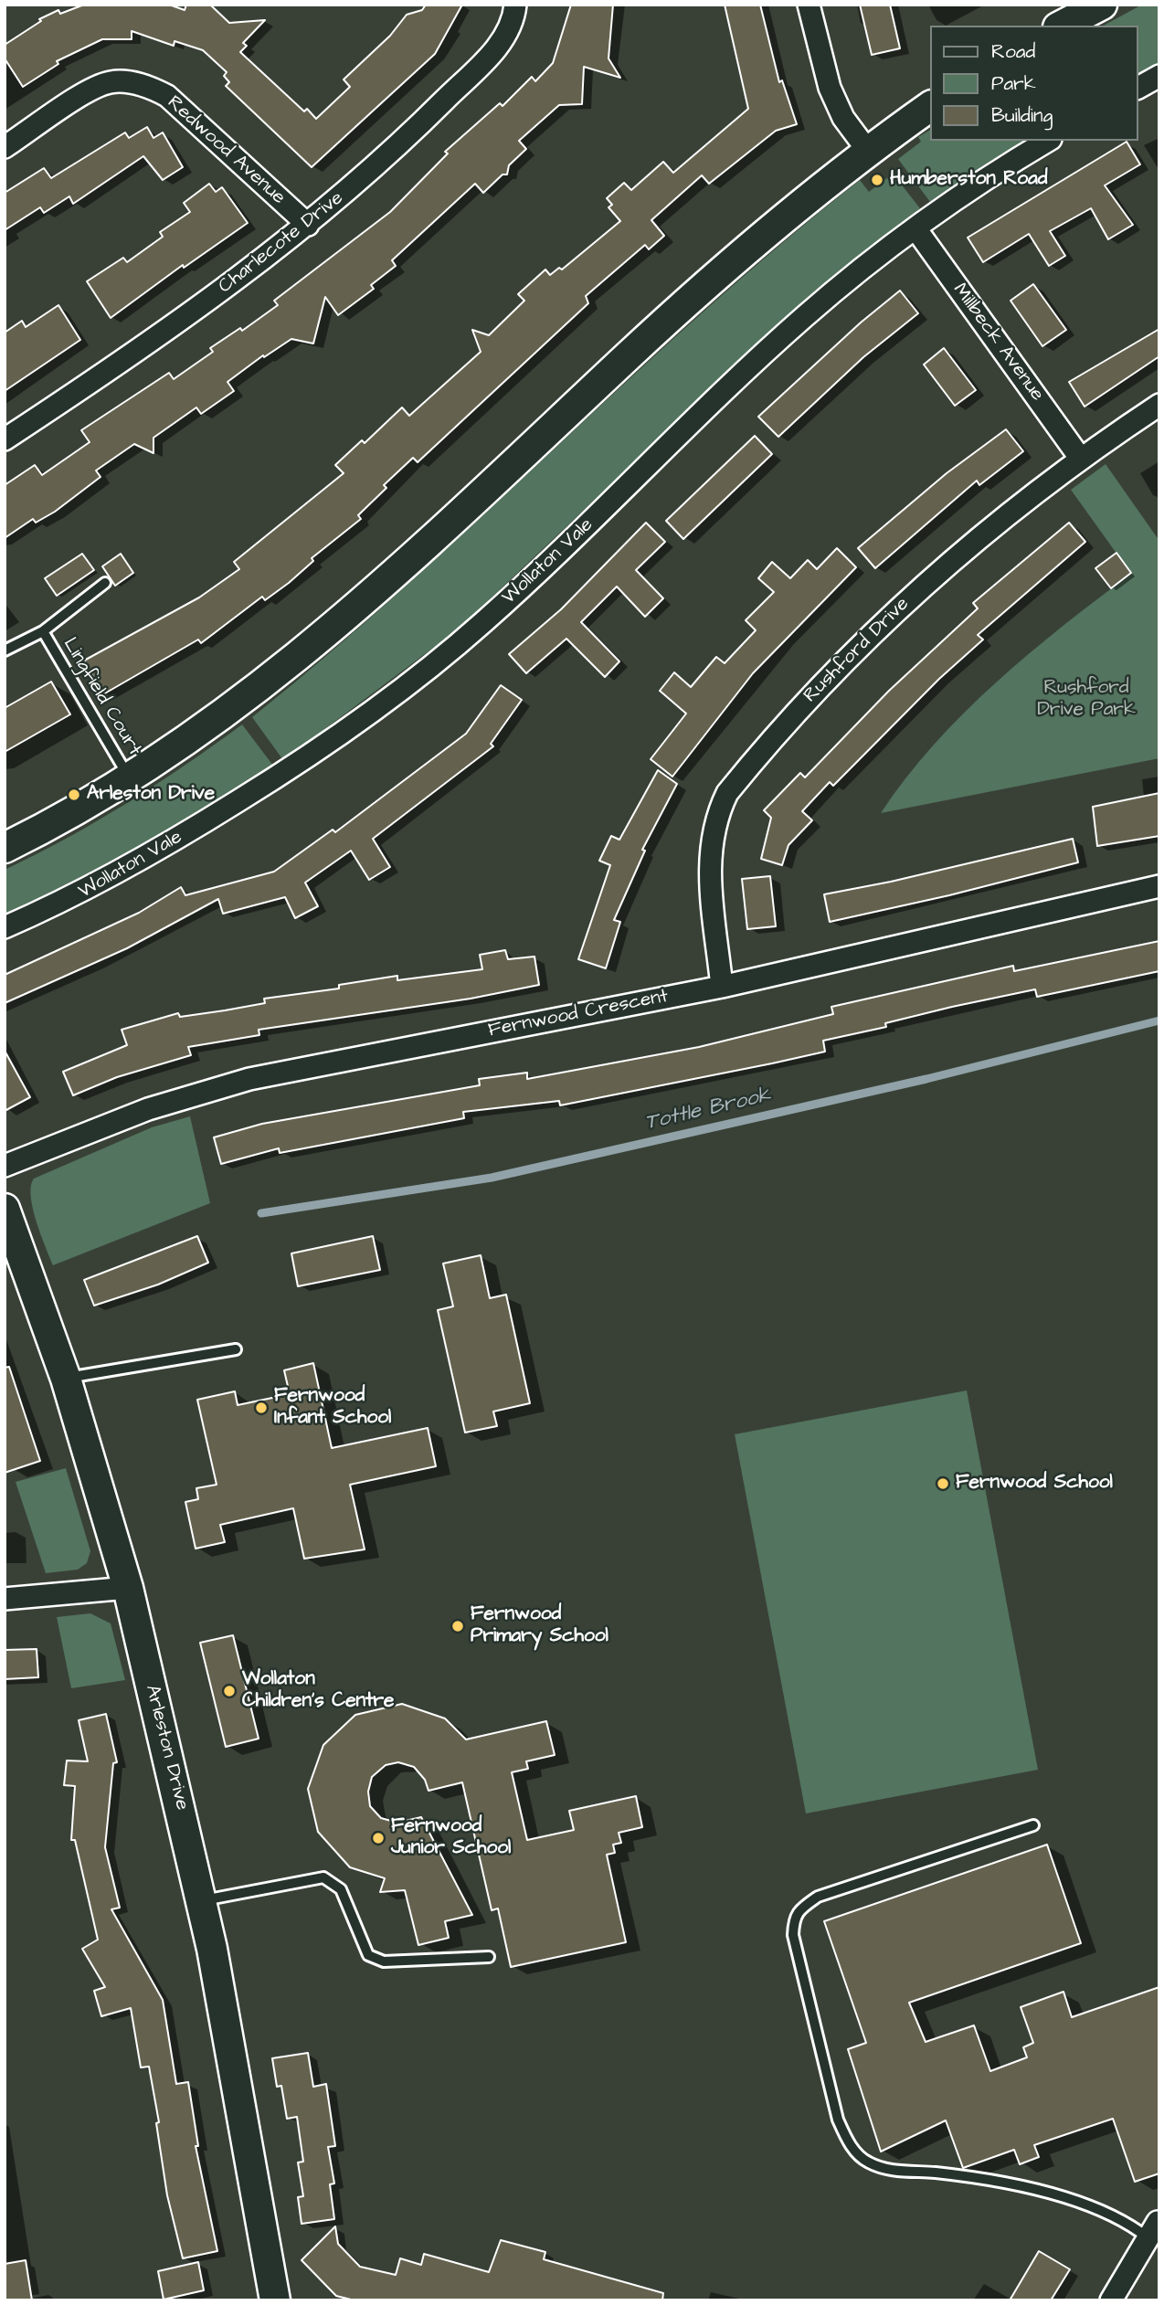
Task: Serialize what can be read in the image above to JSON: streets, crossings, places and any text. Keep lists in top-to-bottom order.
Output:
{
  "streets": {
    "street": [
      "Redwood Avenue",
      "Charlecote Drive",
      "Millbeck Avenue",
      "Wollaton Vale",
      "Rushford Drive",
      "Fernwood Crescent",
      "Arleston Drive"
    ],
    "lane": ["Lingfield Court"]
  },
  "crossings": [
    ["Redwood Avenue", "Charlecote Drive"],
    ["Millbeck Avenue", "Wollaton Vale"],
    ["Millbeck Avenue", "Rushford Drive"],
    ["Rushford Drive", "Fernwood Crescent"]
  ],
  "water": ["Tottle Brook"],
  "parks": ["Rushford Drive Park"],
  "places": [
    "Humberston Road",
    "Arleston Drive",
    "Fernwood Infant School",
    "Fernwood School",
    "Fernwood Primary School",
    "Wollaton Children's Centre",
    "Fernwood Junior School"
  ],
  "legend": ["Road", "Park", "Building"]
}
